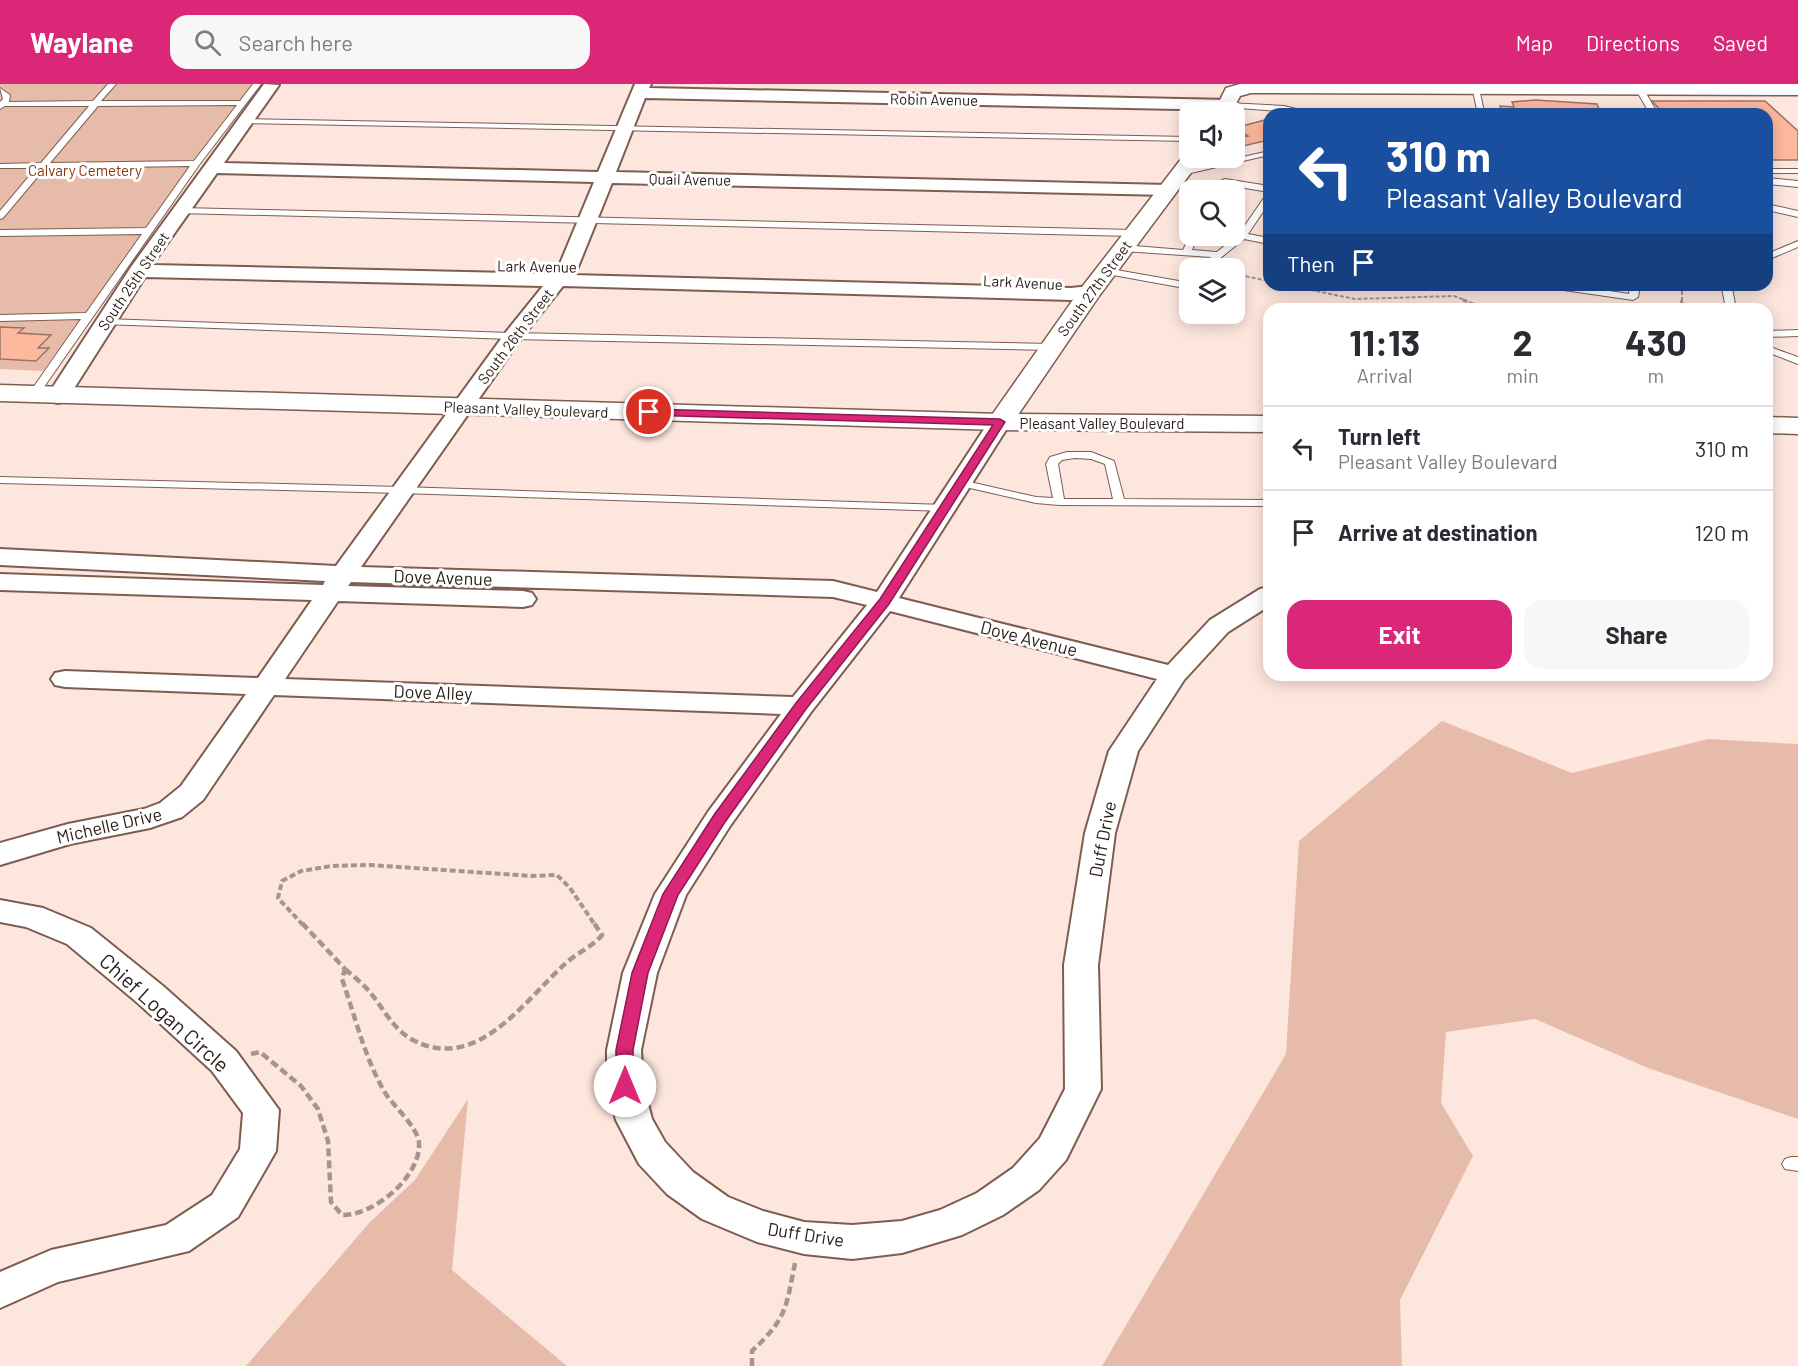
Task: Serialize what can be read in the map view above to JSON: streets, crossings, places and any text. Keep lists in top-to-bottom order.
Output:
{
  "streets": {
    "street": [
      "Robin Avenue",
      "Quail Avenue",
      "Lark Avenue",
      "South 25th Street",
      "South 27th Street",
      "South 26th Street",
      "Pleasant Valley Boulevard",
      "Dove Avenue",
      "Dove Alley",
      "Michelle Drive",
      "Duff Drive",
      "Chief Logan Circle"
    ]
  },
  "crossings": [
    ["Robin Avenue", "South 26th Street"],
    ["Quail Avenue", "South 25th Street"],
    ["Quail Avenue", "South 27th Street"],
    ["Quail Avenue", "South 26th Street"],
    ["Lark Avenue", "South 25th Street"],
    ["Lark Avenue", "South 27th Street"],
    ["Lark Avenue", "South 26th Street"],
    ["South 25th Street", "Pleasant Valley Boulevard"],
    ["South 27th Street", "Pleasant Valley Boulevard"],
    ["South 27th Street", "Duff Drive"],
    ["South 26th Street", "Pleasant Valley Boulevard"],
    ["South 26th Street", "Dove Avenue"],
    ["South 26th Street", "Dove Alley"],
    ["South 26th Street", "Michelle Drive"],
    ["Pleasant Valley Boulevard", "Duff Drive"],
    ["Dove Avenue", "Duff Drive"],
    ["Dove Alley", "Michelle Drive"],
    ["Dove Alley", "Duff Drive"]
  ],
  "parks": ["Calvary Cemetery"],
  "page": {
    "header": "Waylane",
    "search": "Search here",
    "nav": ["Map", "Directions", "Saved"],
    "turn": ["310 m", "Pleasant Valley Boulevard"],
    "then": "Then",
    "eta": [
      "11:13",
      "Arrival",
      "2",
      "min",
      "430",
      "m"
    ],
    "list": [
      {
        "name": "Turn left",
        "note": "Pleasant Valley Boulevard",
        "value": "310 m"
      },
      {
        "name": "Arrive at destination",
        "value": "120 m"
      }
    ],
    "buttons": ["Exit", "Share"]
  }
}
